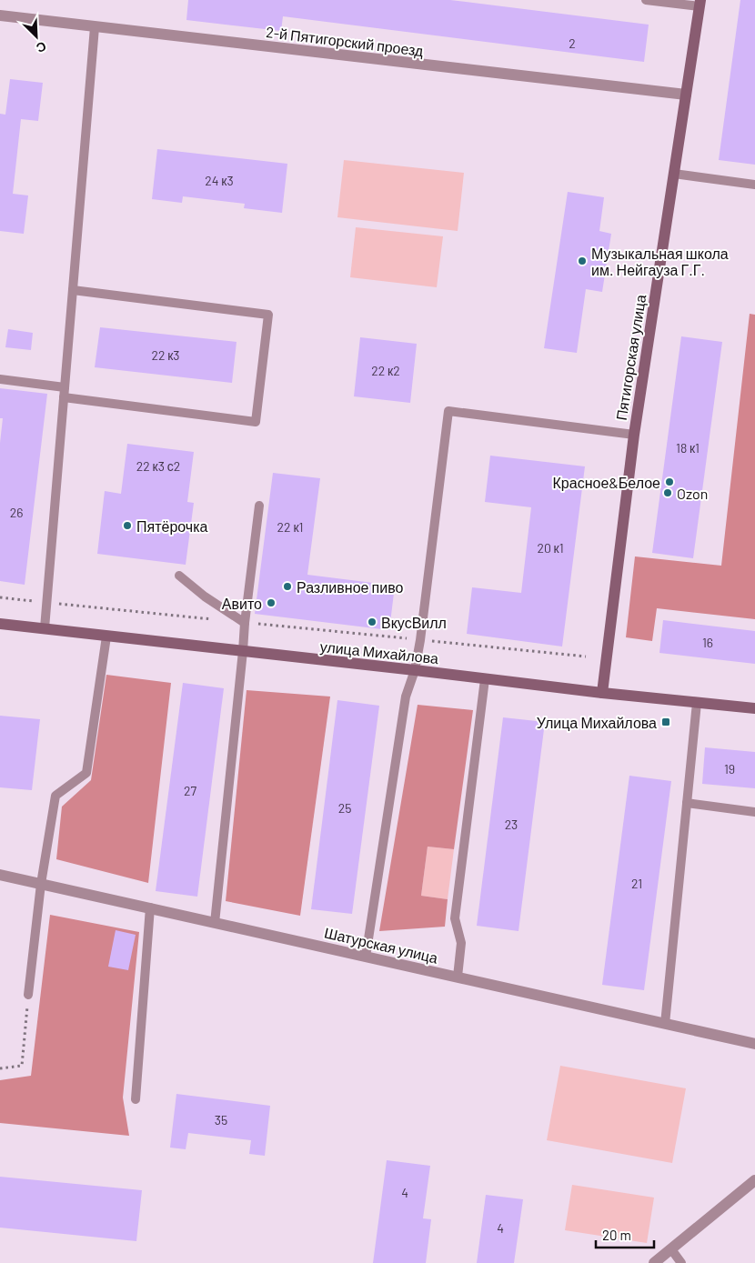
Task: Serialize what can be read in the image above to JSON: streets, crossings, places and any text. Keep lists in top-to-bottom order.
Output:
{
  "streets": {
    "street": [
      "2-й Пятигорский проезд",
      "Пятигорская улица",
      "улица Михайлова",
      "Шатурская улица"
    ]
  },
  "crossings": [
    ["2-й Пятигорский проезд", "Пятигорская улица"],
    ["Пятигорская улица", "улица Михайлова"]
  ],
  "places": {
    "other": [
      "Музыкальная школа им. Нейгауза Г.Г.",
      "Красное&Белое",
      "Ozon",
      "Пятёрочка",
      "Разливное пиво",
      "Авито",
      "ВкусВилл"
    ],
    "transit": ["Улица Михайлова"]
  },
  "house_numbers": [
    "2",
    "24 к3",
    "22 к3",
    "22 к2",
    "18 к1",
    "22 к3 с2",
    "26",
    "22 к1",
    "20 к1",
    "16",
    "19",
    "27",
    "25",
    "23",
    "21",
    "35",
    "4",
    "4"
  ],
  "scale_bar": "20 m",
  "north": "bottom right"
}
